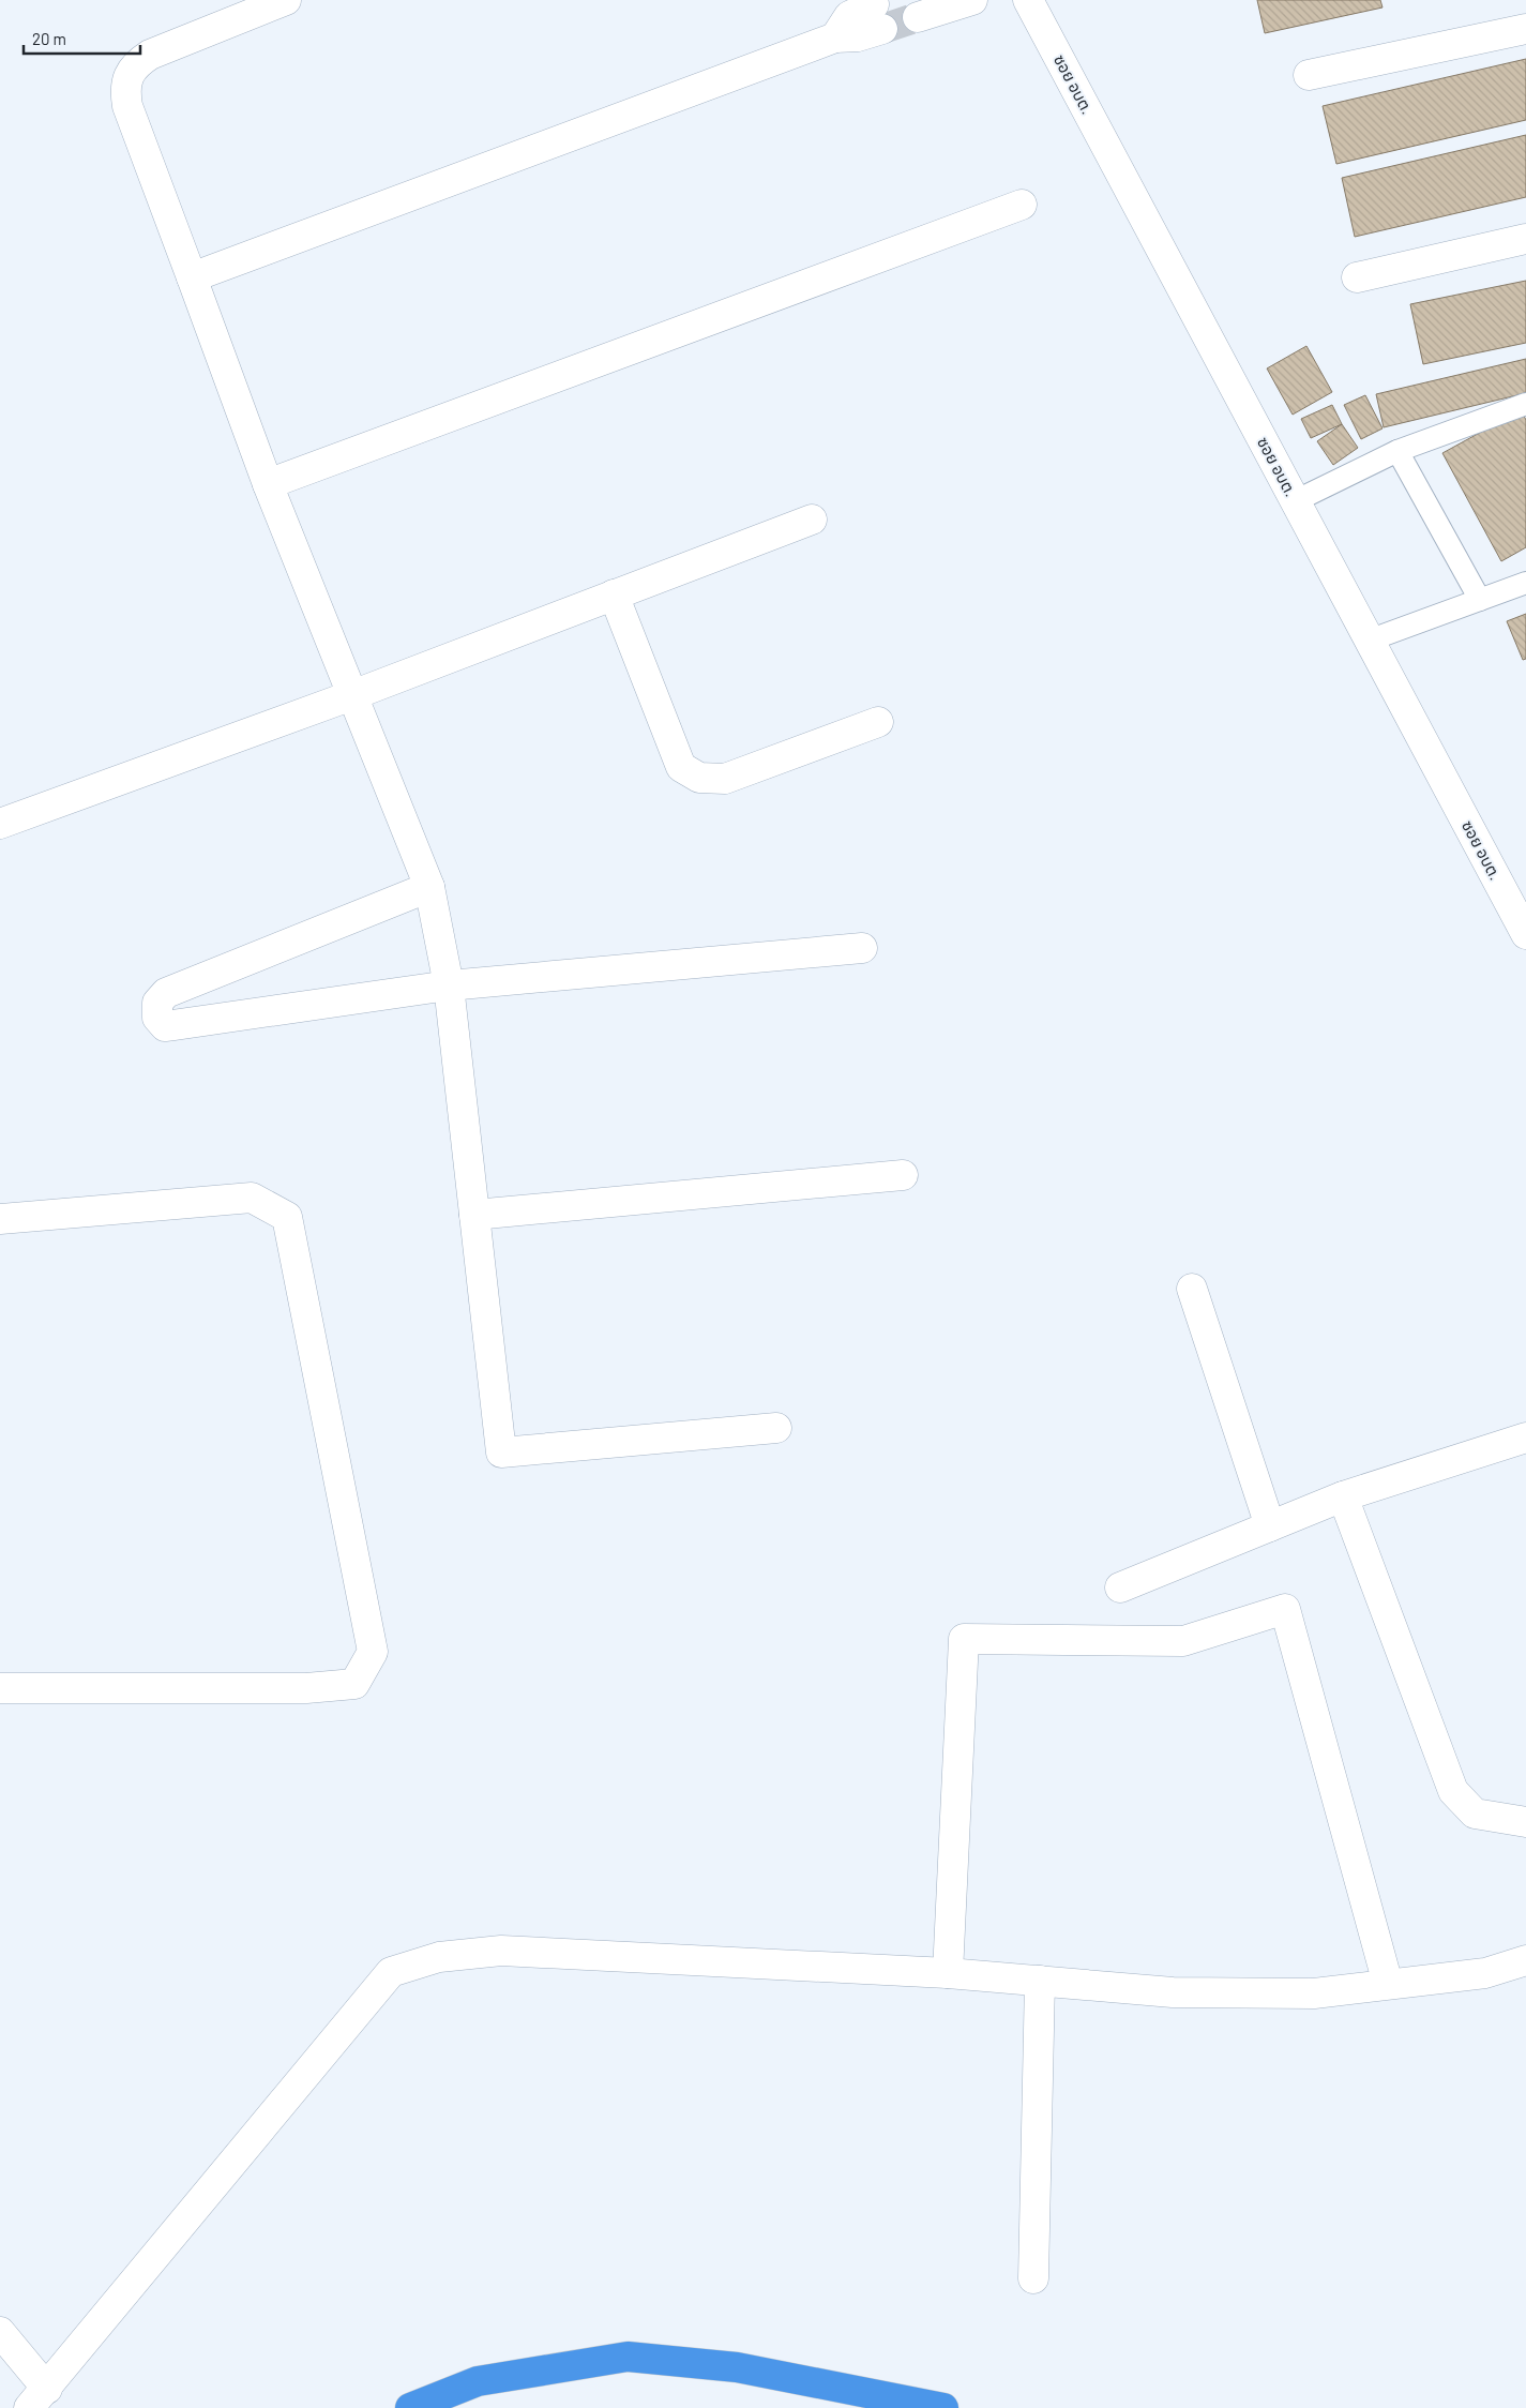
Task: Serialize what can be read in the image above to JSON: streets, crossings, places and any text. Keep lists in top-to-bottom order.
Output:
{
  "streets": {
    "street": ["ซอย อบต."]
  },
  "scale_bar": "20 m"
}
